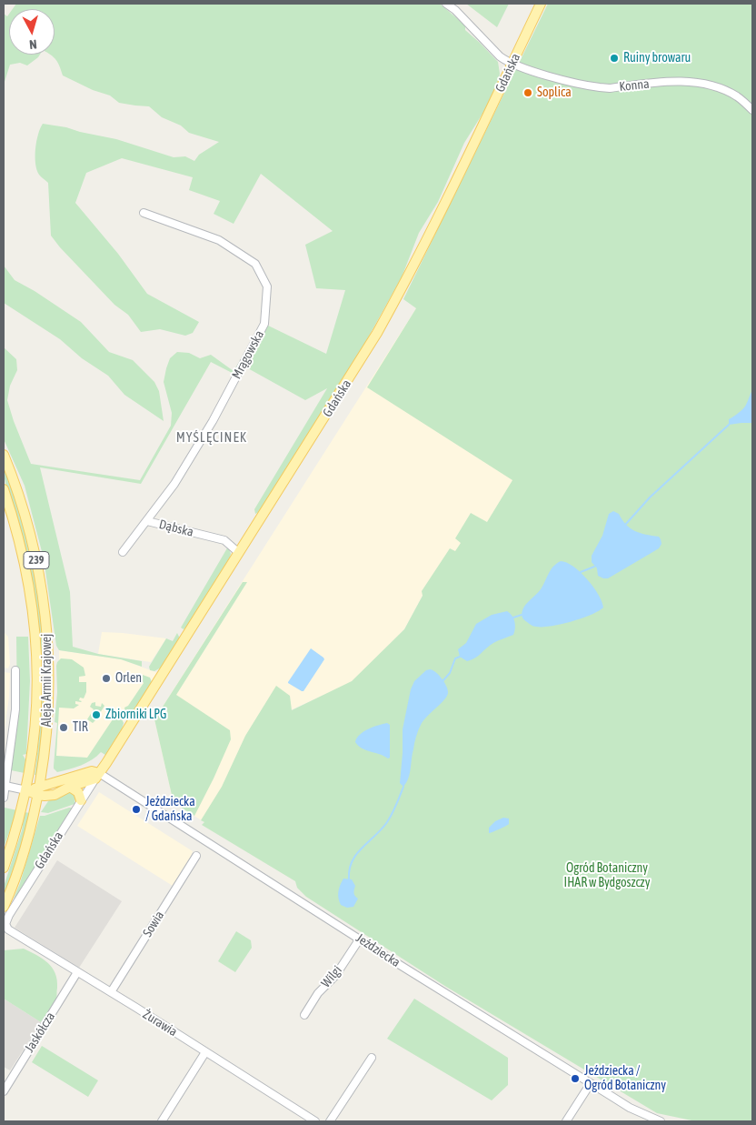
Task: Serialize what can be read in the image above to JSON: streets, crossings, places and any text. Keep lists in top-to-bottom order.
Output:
{
  "streets": {
    "main road": ["Gdańska", "239", "Aleja Armii Krajowej"],
    "street": [
      "Konna",
      "Mrągowska",
      "Dąbska",
      "Sowia",
      "Jeździecka",
      "Wilgi",
      "Żurawia",
      "Jaskółcza"
    ]
  },
  "crossings": [
    ["Gdańska", "Konna"],
    ["Gdańska", "Dąbska"],
    ["Gdańska", "Jeździecka"],
    ["Gdańska", "Żurawia"],
    ["Mrągowska", "Dąbska"],
    ["Sowia", "Żurawia"],
    ["Jeździecka", "Wilgi"],
    ["Żurawia", "Jaskółcza"]
  ],
  "districts": ["MYŚLĘCINEK"],
  "parks": ["Ogród Botaniczny IHAR w Bydgoszczy"],
  "places": [
    "Ruiny browaru",
    "Soplica",
    "Orlen",
    "Zbiorniki LPG",
    "TIR",
    "Jeździecka / Gdańska",
    "Jeździecka / Ogród Botaniczny"
  ],
  "north": "bottom"
}
